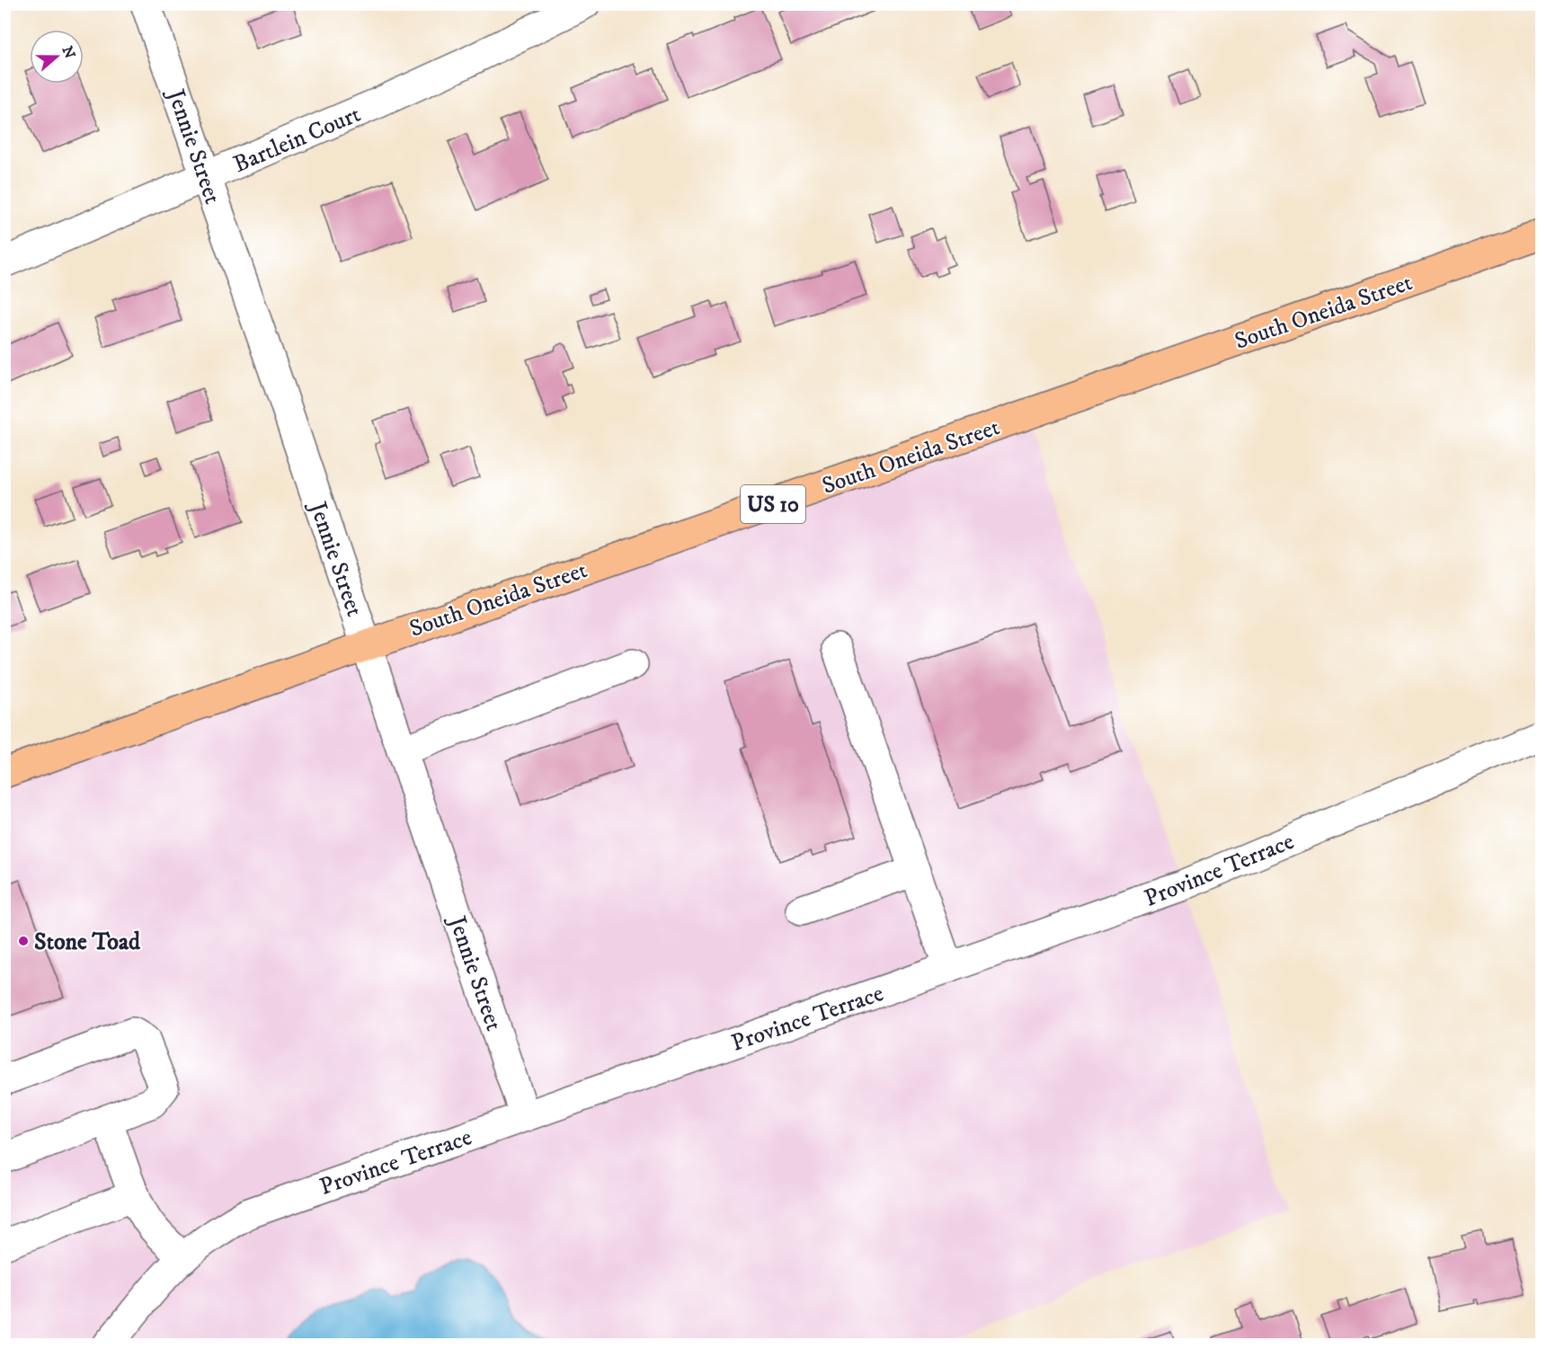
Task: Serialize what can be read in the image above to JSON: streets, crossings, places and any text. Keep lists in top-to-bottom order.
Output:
{
  "streets": {
    "highway": ["South Oneida Street", "US 10"],
    "street": ["Bartlein Court", "Jennie Street", "Province Terrace"]
  },
  "crossings": [
    ["Bartlein Court", "Jennie Street"],
    ["Jennie Street", "South Oneida Street"],
    ["Jennie Street", "Province Terrace"]
  ],
  "places": ["Stone Toad"],
  "north": "right"
}
